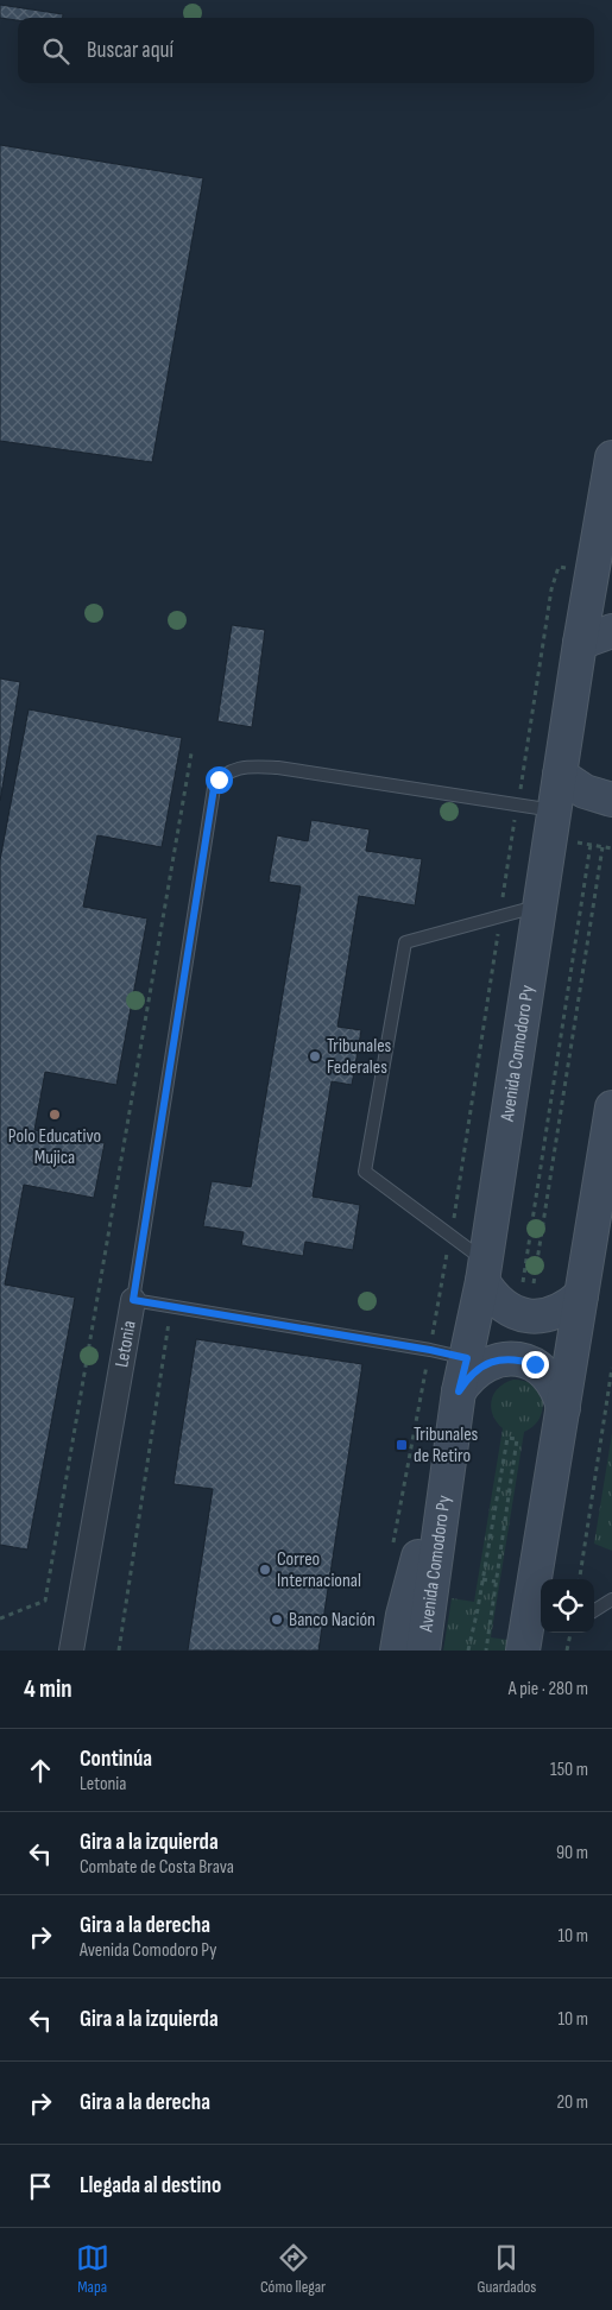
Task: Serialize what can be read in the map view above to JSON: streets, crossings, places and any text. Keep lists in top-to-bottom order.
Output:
{
  "streets": {
    "main road": ["Avenida Comodoro Py"],
    "street": ["Letonia"]
  },
  "places": {
    "other": [
      "Tribunales Federales",
      "Polo Educativo Mujica",
      "Correo Internacional",
      "Banco Nación"
    ],
    "transit": ["Tribunales de Retiro"]
  },
  "page": {
    "search": "Buscar aquí",
    "heading": ["4 min", "A pie · 280 m"],
    "list": [
      ["Continúa", "Letonia", "150 m"],
      ["Gira a la izquierda", "Combate de Costa Brava", "90 m"],
      ["Gira a la derecha", "Avenida Comodoro Py", "10 m"],
      ["Gira a la izquierda", "10 m"],
      ["Gira a la derecha", "20 m"],
      "Llegada al destino"
    ],
    "nav": ["Mapa", "Cómo llegar", "Guardados"]
  }
}
